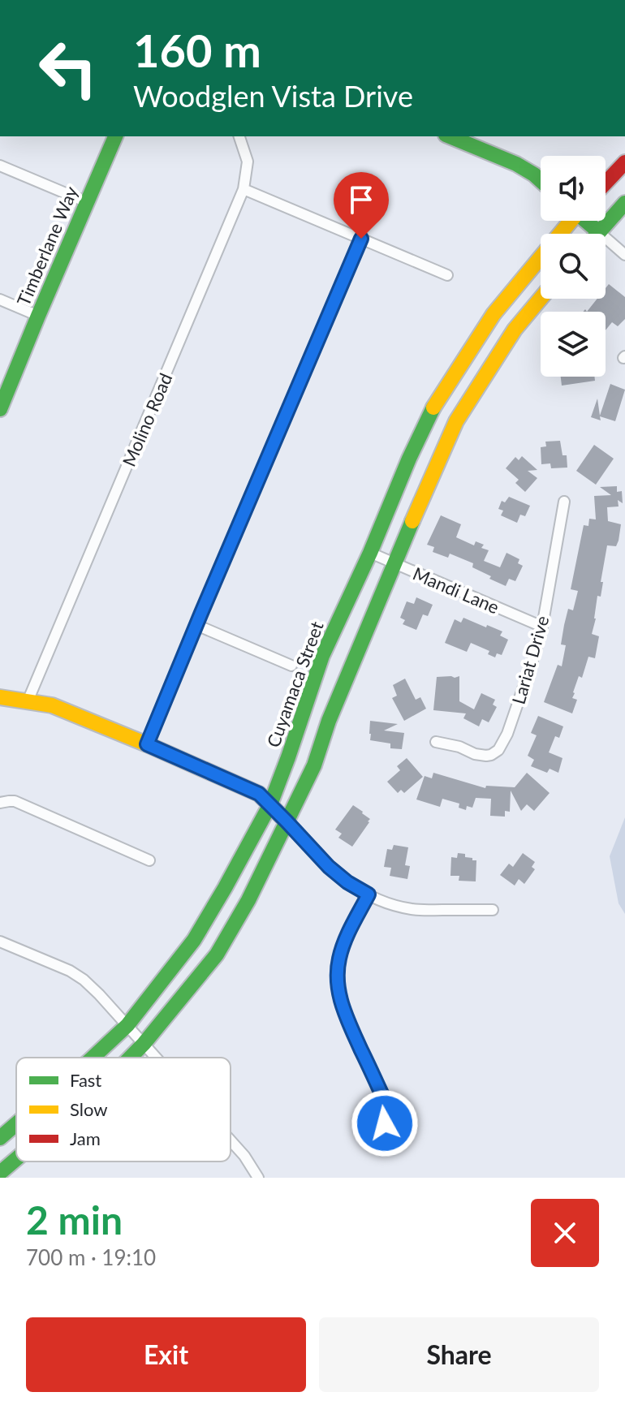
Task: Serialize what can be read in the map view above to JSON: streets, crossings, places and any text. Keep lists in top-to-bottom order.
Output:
{
  "streets": {
    "main road": ["Timberlane Way", "Cuyamaca Street"],
    "street": ["Molino Road", "Mandi Lane", "Lariat Drive"]
  },
  "crossings": [
    ["Mandi Lane", "Lariat Drive"],
    ["Mandi Lane", "Cuyamaca Street"]
  ],
  "legend": ["Fast", "Slow", "Jam"],
  "page": {
    "turn": ["160 m", "Woodglen Vista Drive"],
    "heading": ["2 min", "700 m · 19:10"],
    "buttons": ["Exit", "Share"]
  }
}
